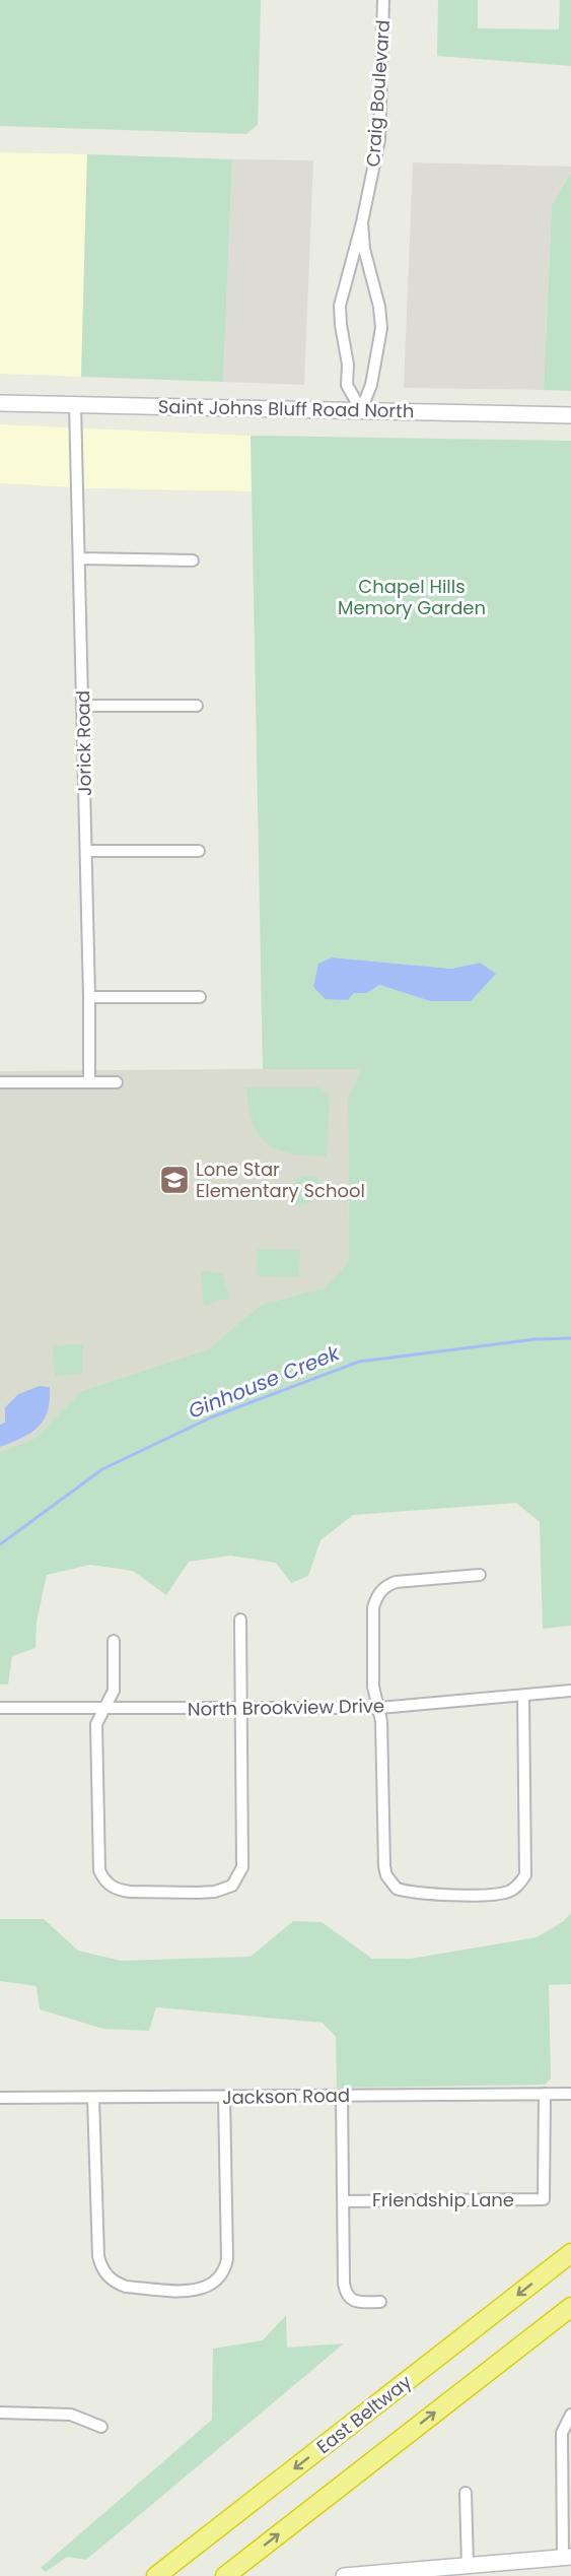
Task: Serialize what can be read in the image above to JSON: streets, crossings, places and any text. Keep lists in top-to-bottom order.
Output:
{
  "streets": {
    "highway": ["East Beltway"],
    "main road": ["Saint Johns Bluff Road North"],
    "street": [
      "Craig Boulevard",
      "Jorick Road",
      "North Brookview Drive",
      "Jackson Road",
      "Friendship Lane"
    ]
  },
  "crossings": [
    ["Craig Boulevard", "Saint Johns Bluff Road North"],
    ["Saint Johns Bluff Road North", "Jorick Road"],
    ["Jackson Road", "Friendship Lane"]
  ],
  "water": ["Ginhouse Creek"],
  "parks": ["Chapel Hills Memory Garden"],
  "places": {
    "school or university": ["Lone Star Elementary School"]
  }
}
